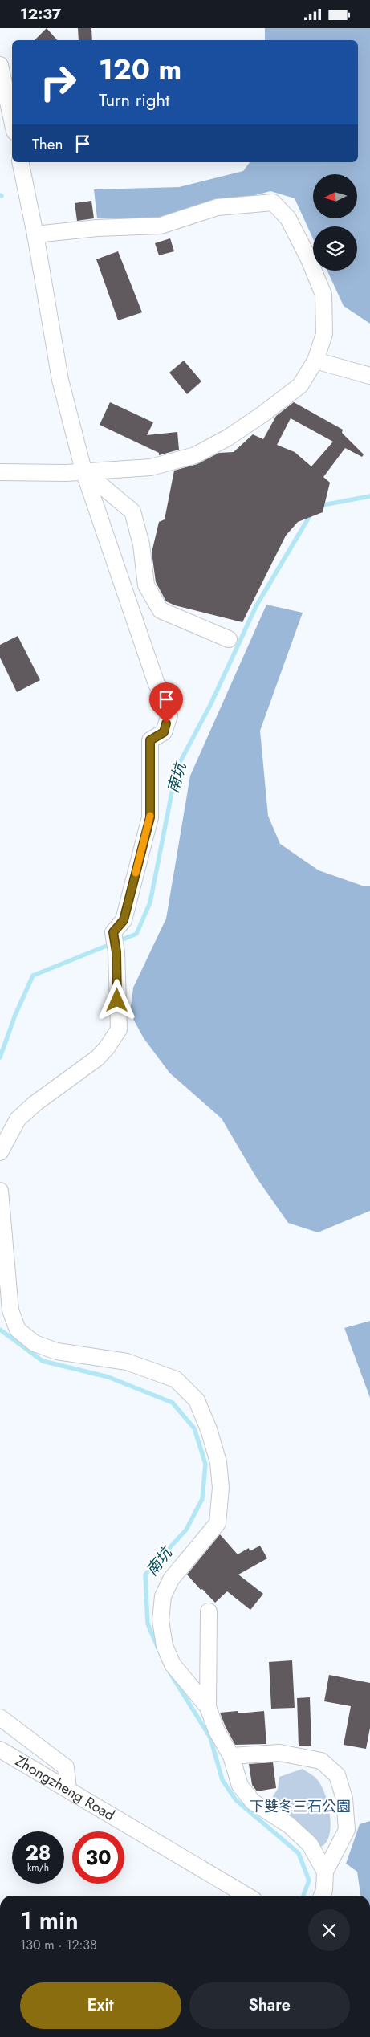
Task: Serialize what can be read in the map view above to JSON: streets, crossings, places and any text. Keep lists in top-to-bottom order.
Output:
{
  "streets": {
    "street": ["Zhongzheng Road"]
  },
  "water": ["南坑"],
  "parks": ["下雙冬三石公園"],
  "north": "left",
  "page": {
    "status": "12:37",
    "turn": ["120 m", "Turn right"],
    "then": "Then",
    "speed": "28 km/h",
    "limit": "30",
    "heading": ["1 min", "130 m · 12:38"],
    "buttons": ["Exit", "Share"]
  }
}
